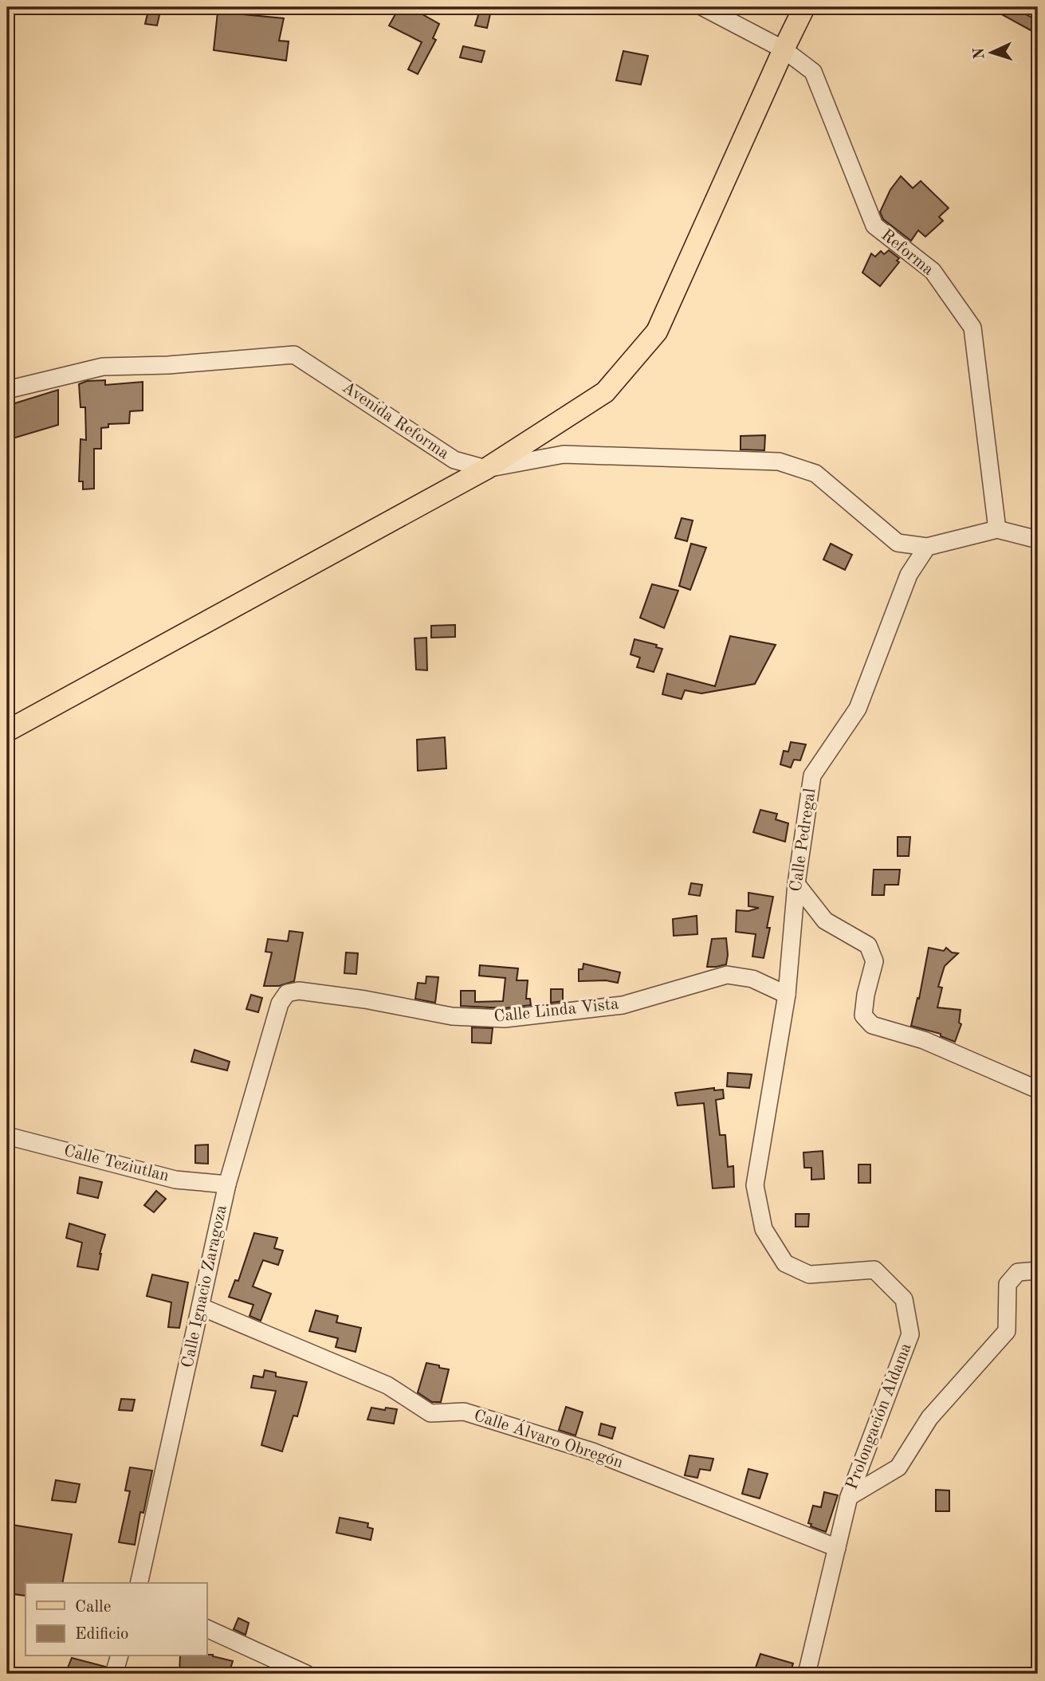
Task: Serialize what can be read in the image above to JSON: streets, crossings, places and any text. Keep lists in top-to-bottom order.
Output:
{
  "streets": {
    "street": [
      "Reforma",
      "Avenida Reforma",
      "Calle Pedregal",
      "Calle Linda Vista",
      "Calle Teziutlan",
      "Calle Ignacio Zaragoza",
      "Prolongación Aldama",
      "Calle Álvaro Obregón"
    ]
  },
  "crossings": [
    ["Reforma", "Avenida Reforma"],
    ["Avenida Reforma", "Calle Pedregal"],
    ["Calle Pedregal", "Calle Linda Vista"],
    ["Calle Pedregal", "Prolongación Aldama"],
    ["Calle Linda Vista", "Calle Ignacio Zaragoza"],
    ["Calle Linda Vista", "Prolongación Aldama"],
    ["Calle Teziutlan", "Calle Ignacio Zaragoza"],
    ["Calle Ignacio Zaragoza", "Calle Álvaro Obregón"],
    ["Prolongación Aldama", "Calle Álvaro Obregón"]
  ],
  "legend": ["Calle", "Edificio"],
  "north": "left"
}
